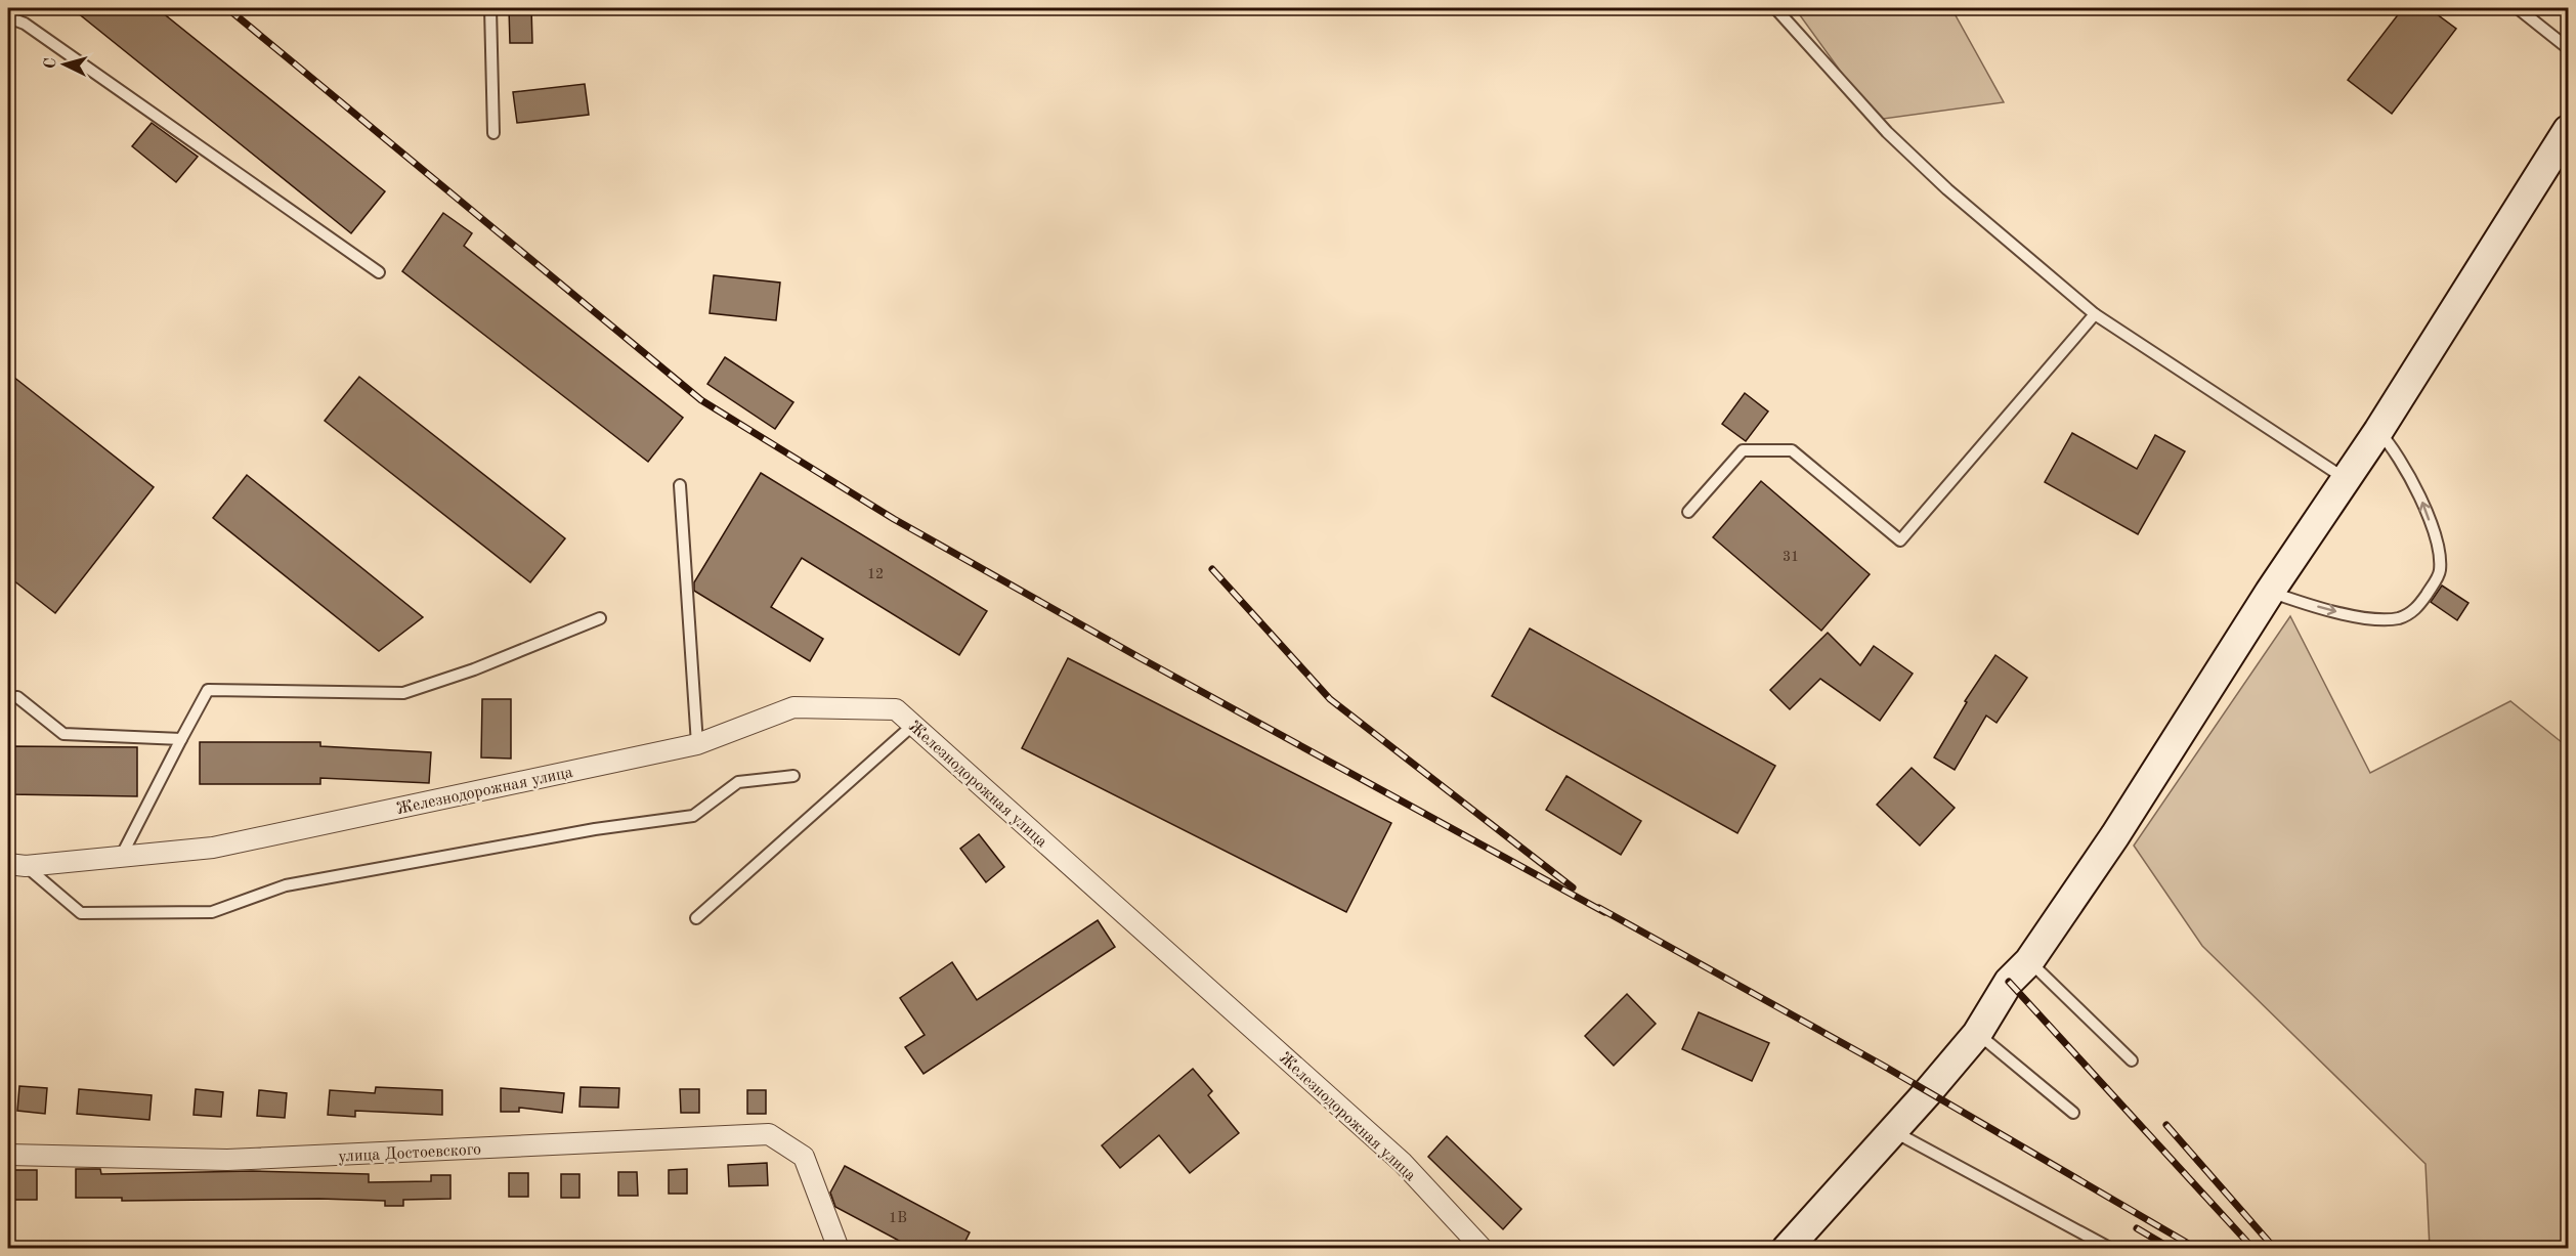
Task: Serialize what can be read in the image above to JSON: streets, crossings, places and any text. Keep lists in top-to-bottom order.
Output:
{
  "streets": {
    "street": ["Железнодорожная улица", "улица Достоевского"]
  },
  "house_numbers": ["31", "12", "1В"],
  "north": "left"
}
